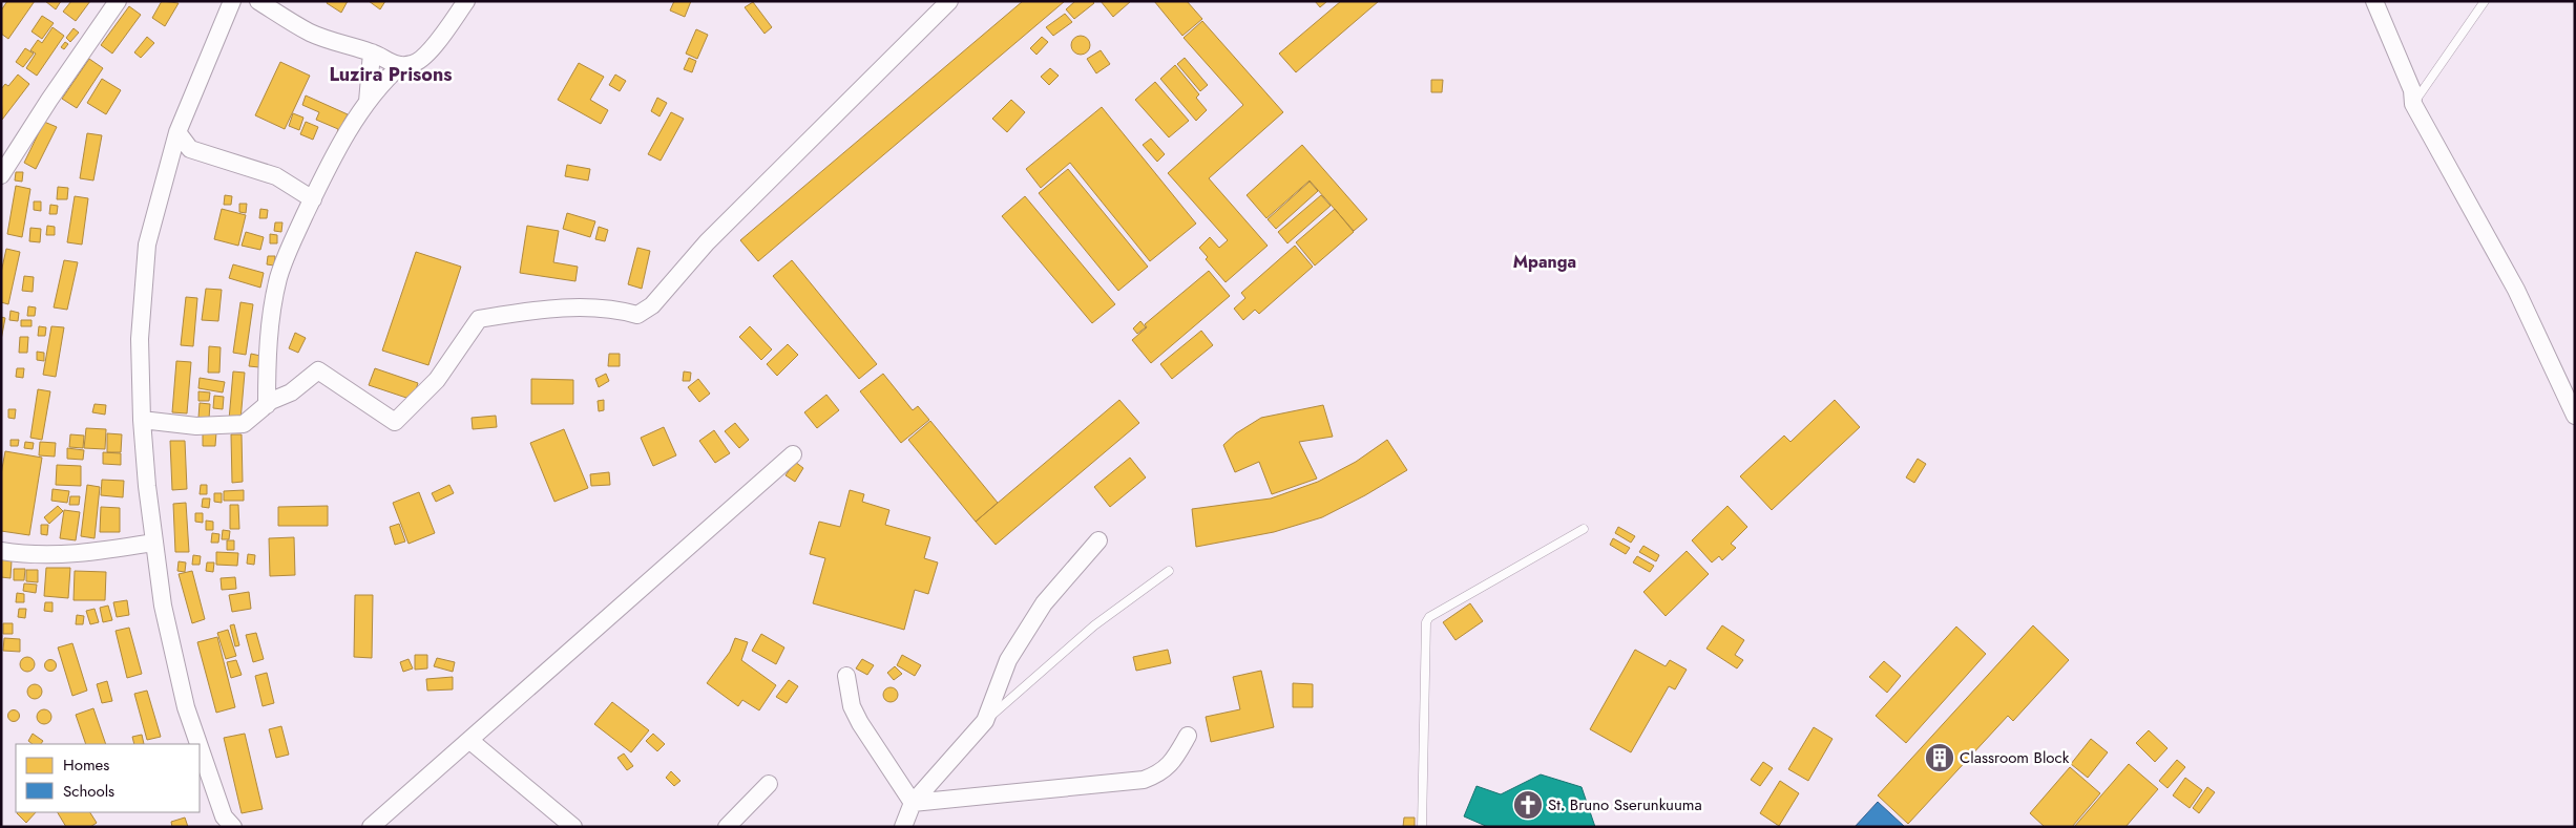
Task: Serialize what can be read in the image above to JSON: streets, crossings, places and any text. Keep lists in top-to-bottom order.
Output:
{
  "districts": ["Luzira Prisons", "Mpanga"],
  "places": {
    "building": ["Classroom Block"],
    "church": ["St. Bruno Sserunkuuma"]
  },
  "legend": ["Homes", "Schools"]
}
